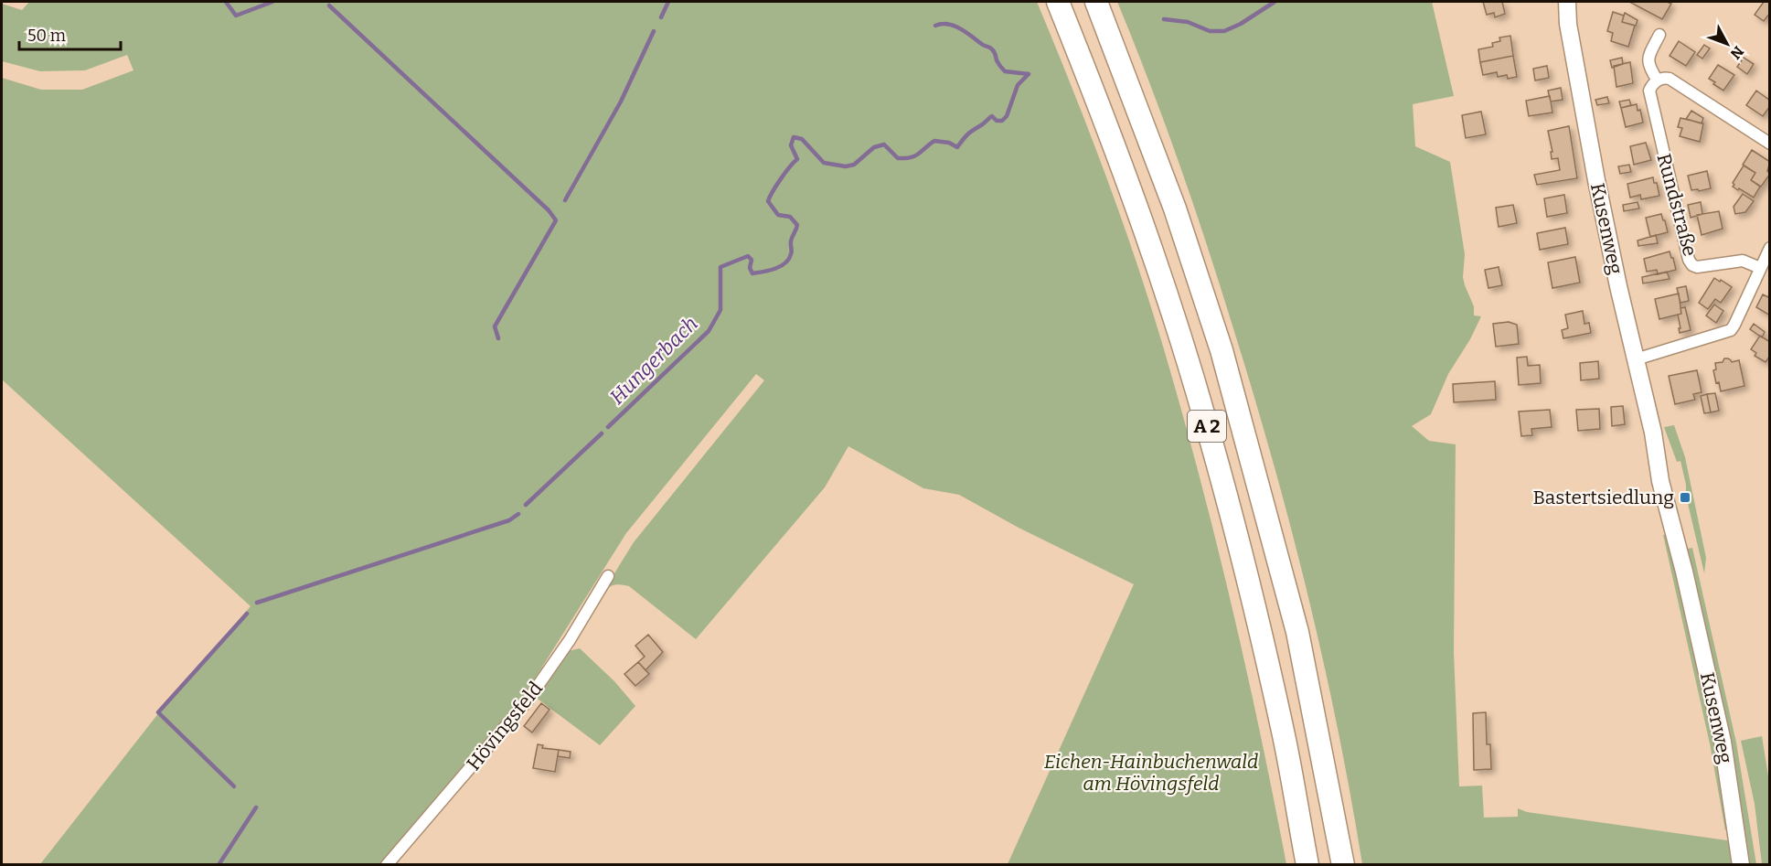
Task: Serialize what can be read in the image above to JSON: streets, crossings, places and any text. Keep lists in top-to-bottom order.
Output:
{
  "streets": {
    "highway": ["A 2"],
    "street": ["Rundstraße", "Kusenweg", "Hövingsfeld"]
  },
  "water": ["Hungerbach"],
  "parks": ["Eichen-Hainbuchenwald am Hövingsfeld"],
  "places": {
    "transit": ["Bastertsiedlung"]
  },
  "scale_bar": "50 m",
  "north": "bottom right"
}
